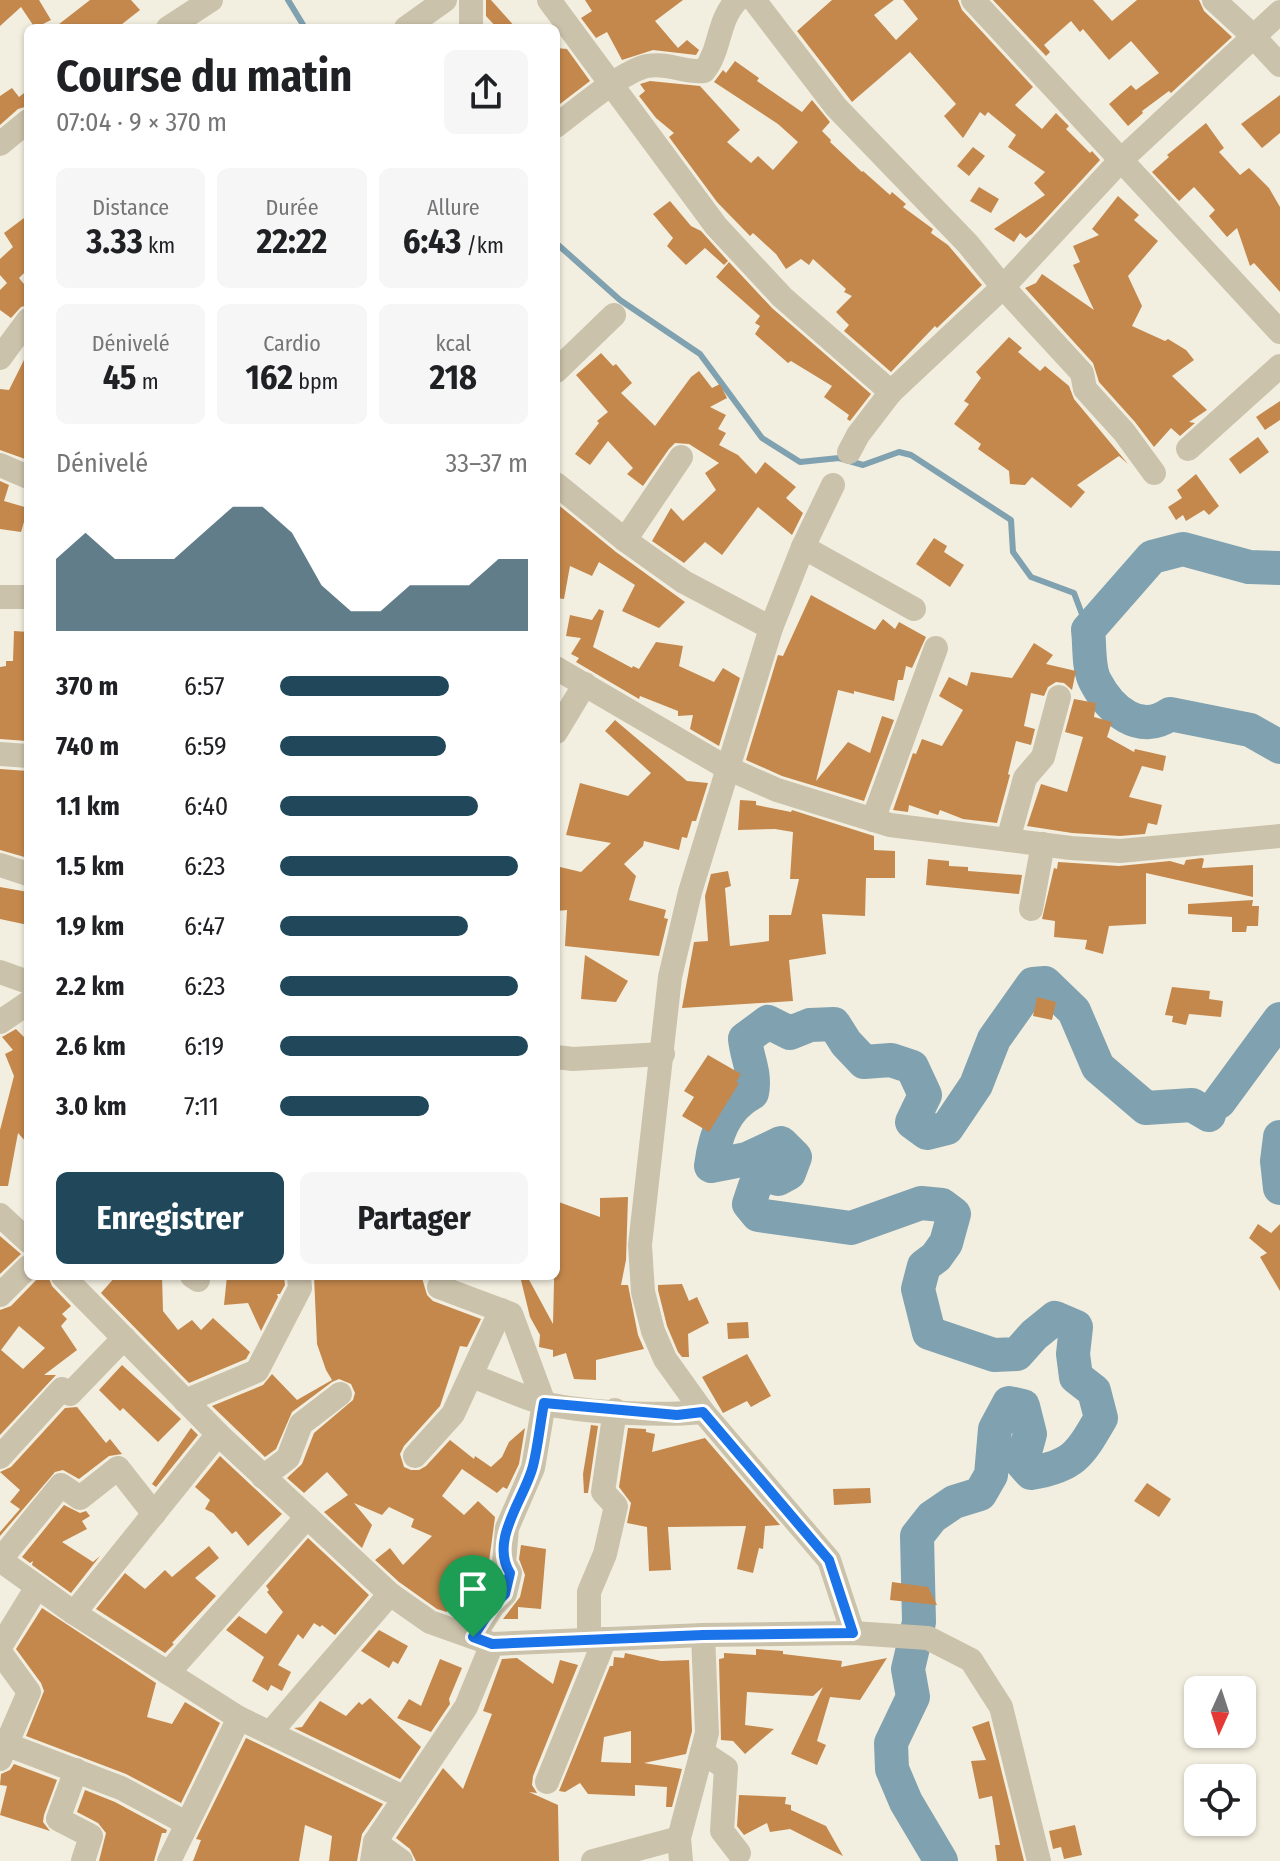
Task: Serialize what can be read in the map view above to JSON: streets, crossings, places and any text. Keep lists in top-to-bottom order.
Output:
{
  "north": "bottom",
  "page": {
    "heading": ["Course du matin", "07:04 · 9 × 370 m"],
    "stats": [
      ["Distance", "3.33 km"],
      ["Durée", "22:22"],
      ["Allure", "6:43 /km"],
      ["Dénivelé", "45 m"],
      ["Cardio", "162 bpm"],
      ["kcal", "218"]
    ],
    "chart": ["Dénivelé", "33–37 m"],
    "list": [
      {
        "name": "370 m",
        "note": "6:57"
      },
      {
        "name": "740 m",
        "note": "6:59"
      },
      {
        "name": "1.1 km",
        "note": "6:40"
      },
      {
        "name": "1.5 km",
        "note": "6:23"
      },
      {
        "name": "1.9 km",
        "note": "6:47"
      },
      {
        "name": "2.2 km",
        "note": "6:23"
      },
      {
        "name": "2.6 km",
        "note": "6:19"
      },
      {
        "name": "3.0 km",
        "note": "7:11"
      }
    ],
    "buttons": ["Enregistrer", "Partager"]
  }
}
